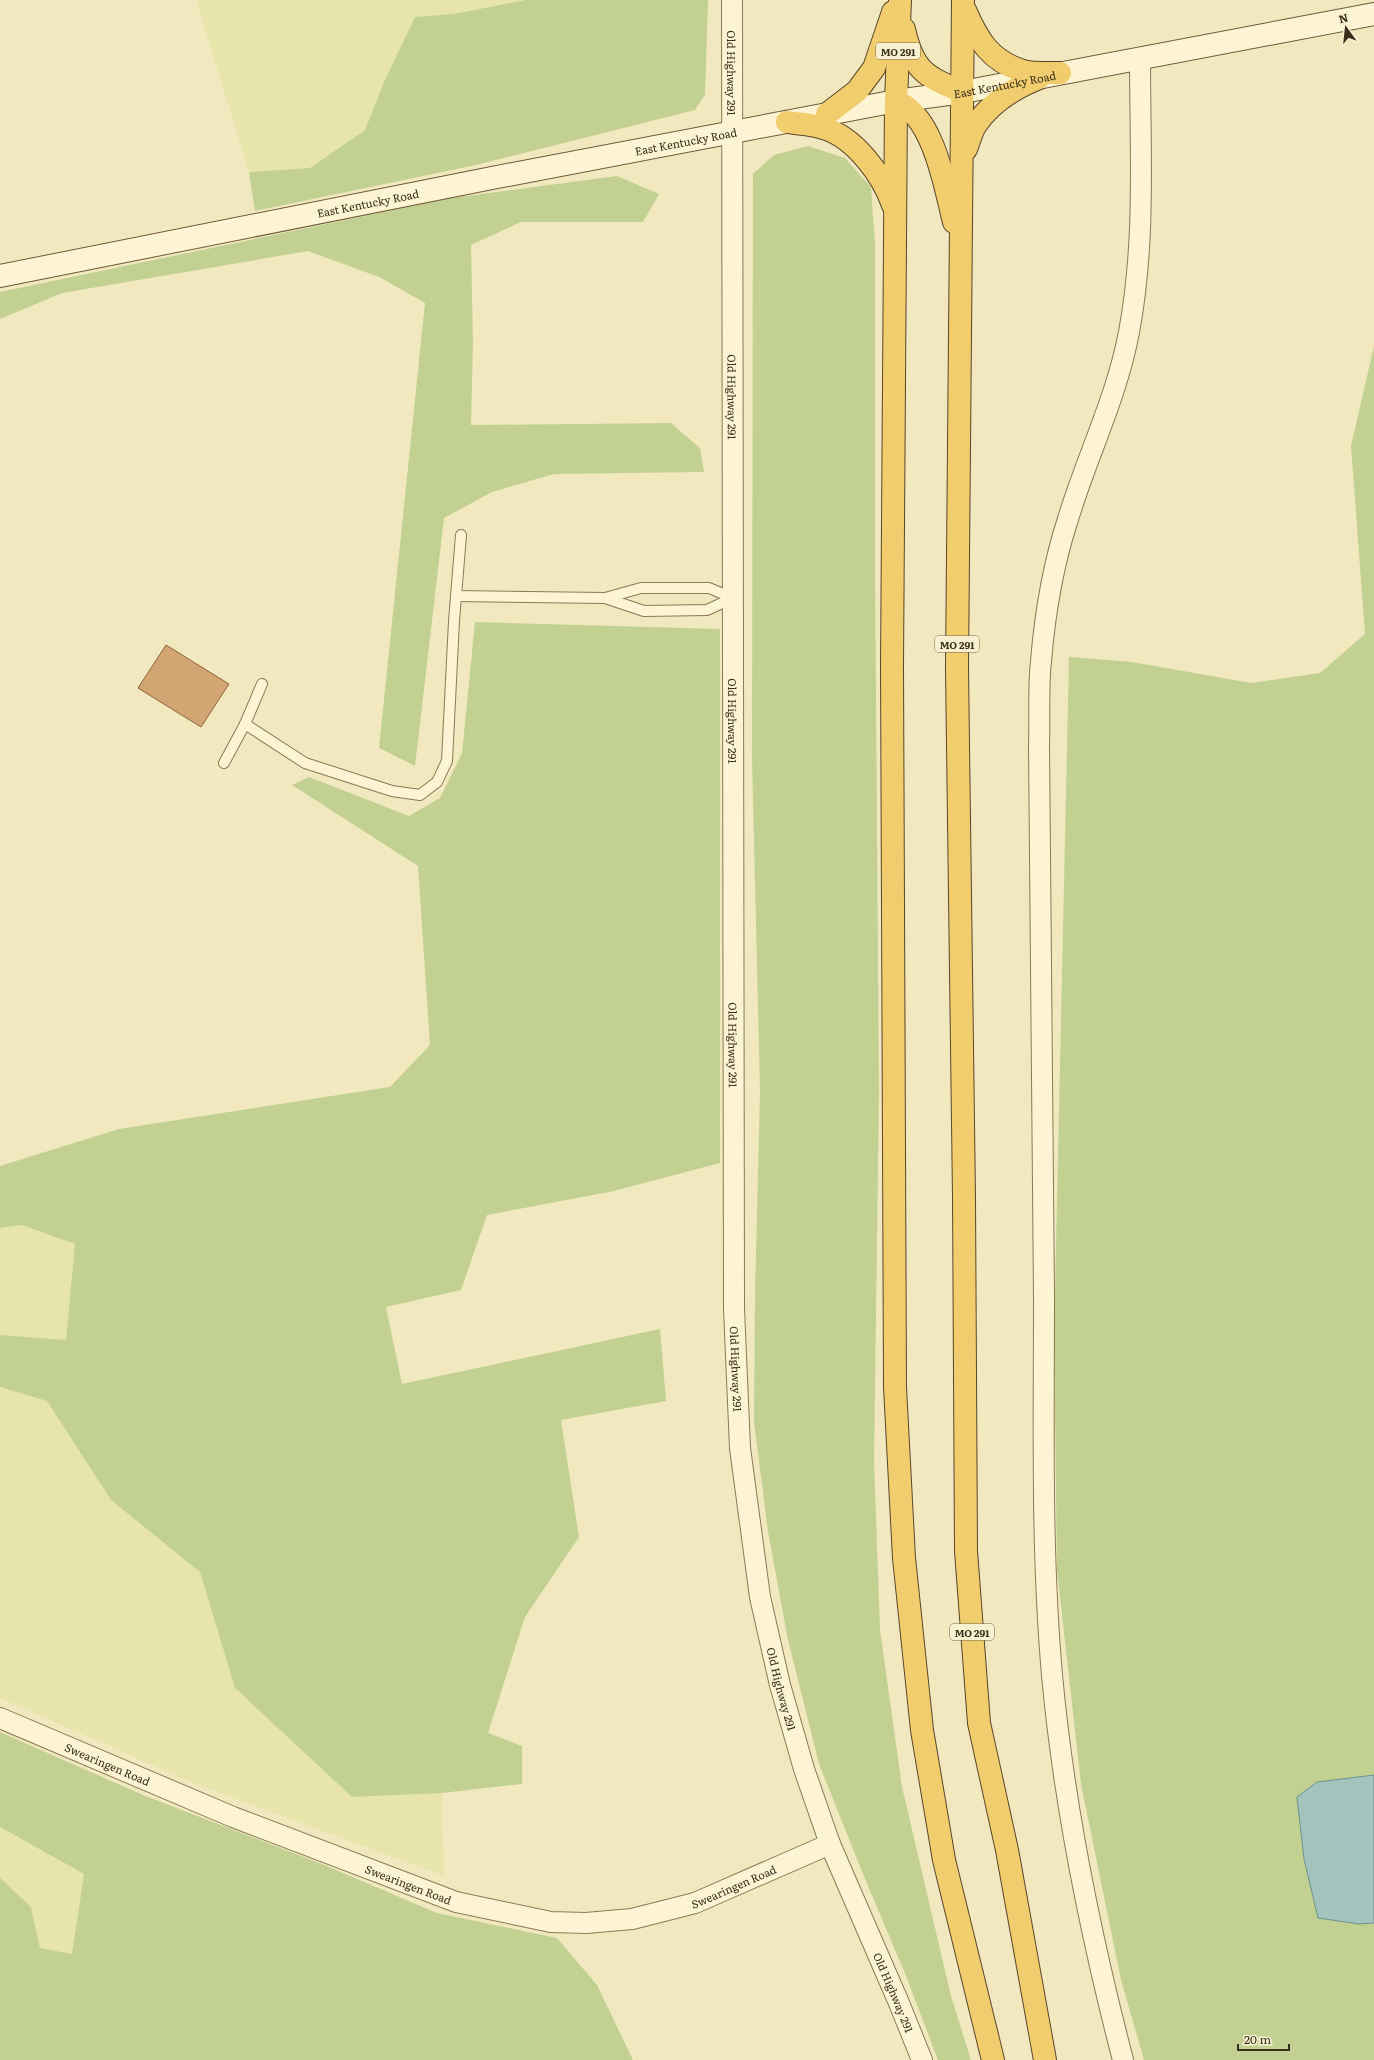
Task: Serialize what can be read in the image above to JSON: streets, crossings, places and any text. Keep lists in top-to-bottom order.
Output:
{
  "streets": {
    "highway": ["MO 291"],
    "main road": ["East Kentucky Road"],
    "street": ["Old Highway 291", "Swearingen Road"]
  },
  "crossings": [
    ["MO 291", "East Kentucky Road"],
    ["Old Highway 291", "East Kentucky Road"],
    ["Old Highway 291", "Swearingen Road"]
  ],
  "scale_bar": "20 m",
  "north": "top"
}
